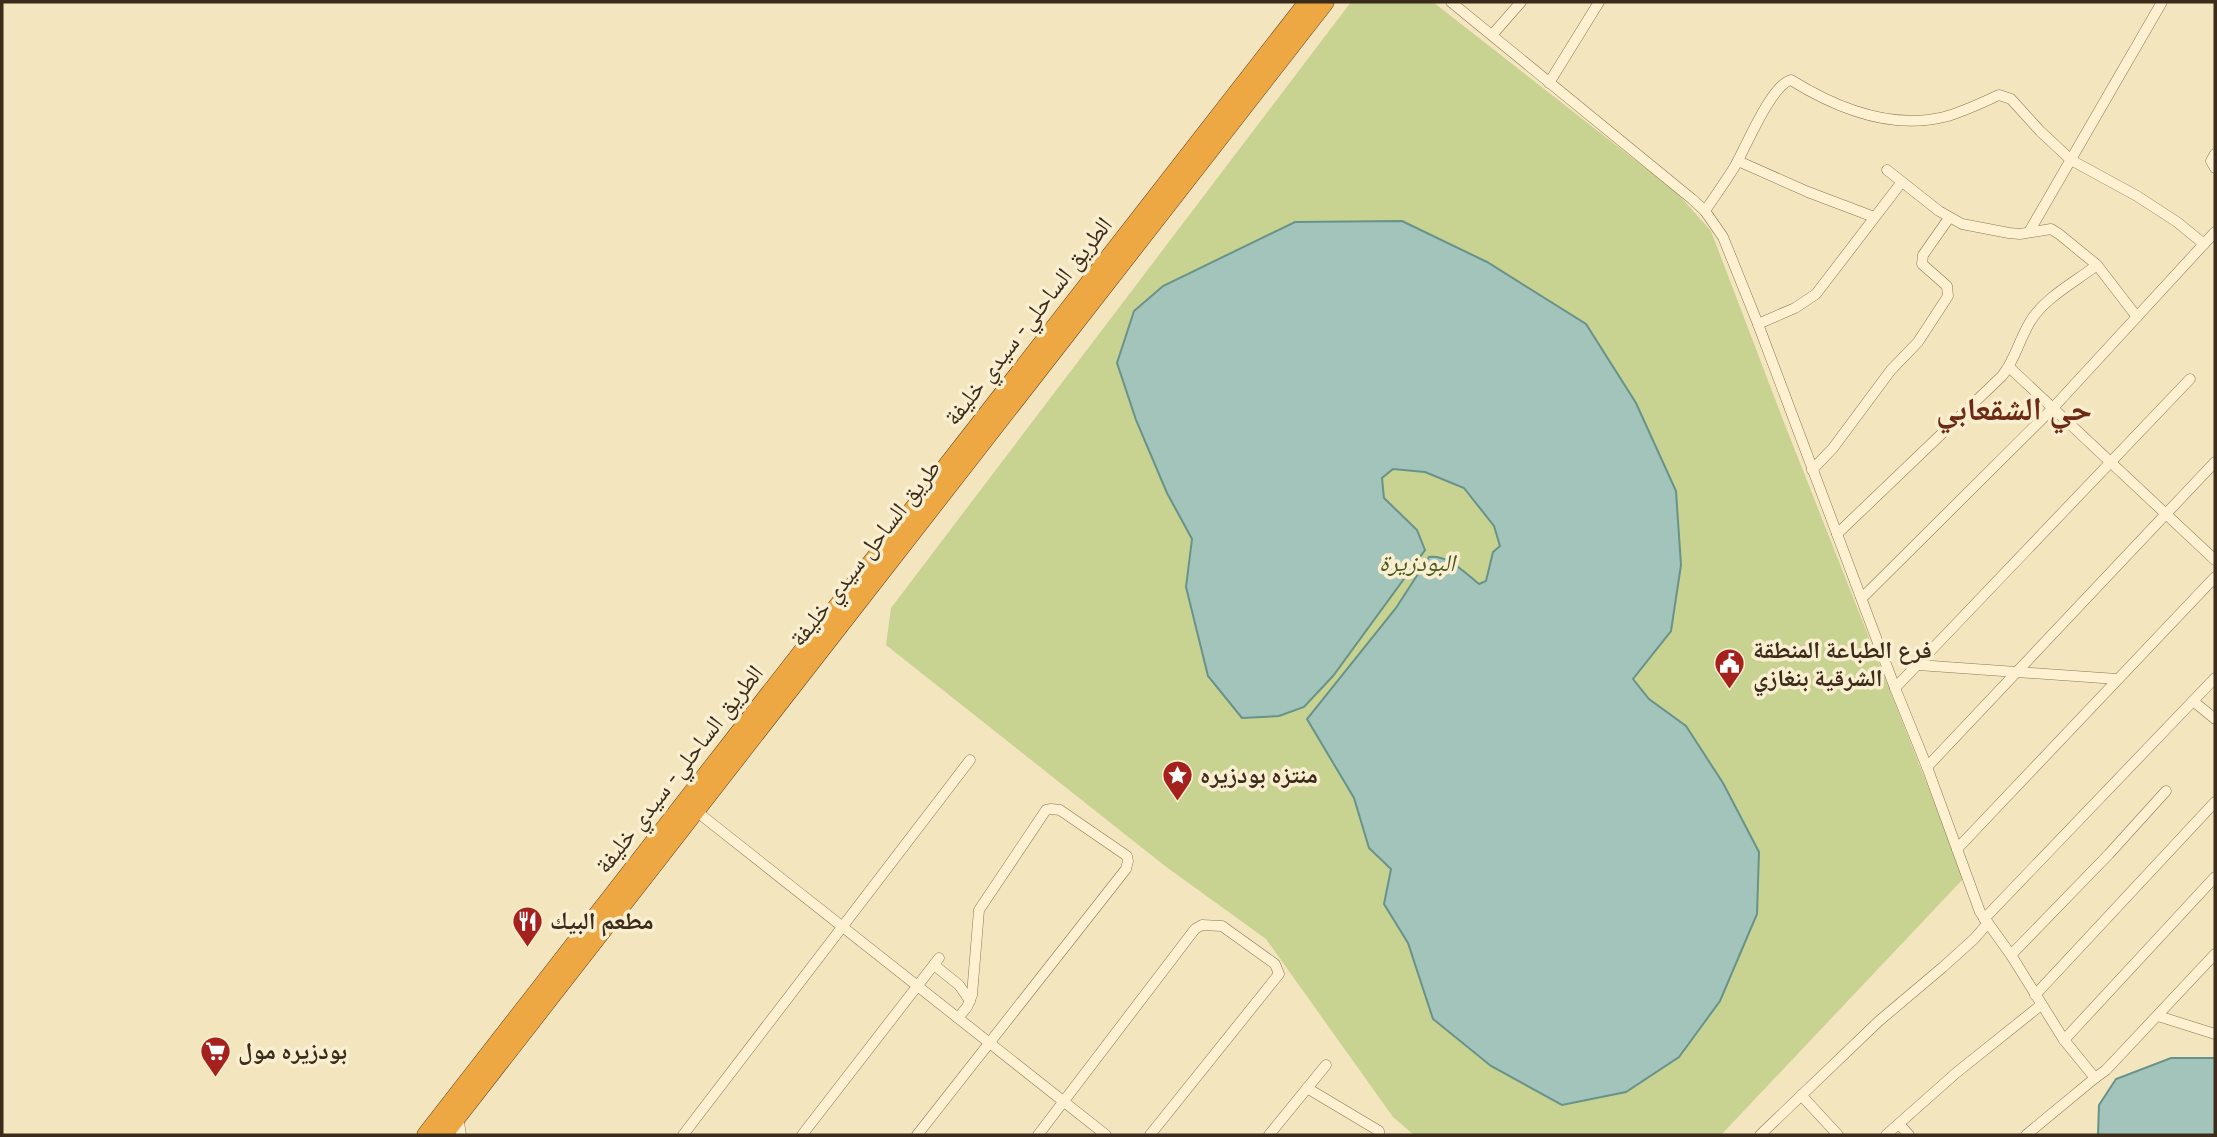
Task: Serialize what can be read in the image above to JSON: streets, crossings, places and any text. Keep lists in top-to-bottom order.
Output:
{
  "streets": {
    "highway": ["الطريق الساحلي- سيدي خليفة", "طريق الساحل سيدي خليفة"]
  },
  "crossings": [
    ["الطريق الساحلي- سيدي خليفة", "طريق الساحل سيدي خليفة"]
  ],
  "districts": ["حي الشقعابي"],
  "parks": ["البودزيرة"],
  "places": {
    "public building": ["فرع الطباعة المنطقة الشرقية بنغازي"],
    "place": ["منتزه بودزيره"],
    "restaurant": ["مطعم البيك"],
    "supermarket": ["بودزيره مول"]
  }
}
